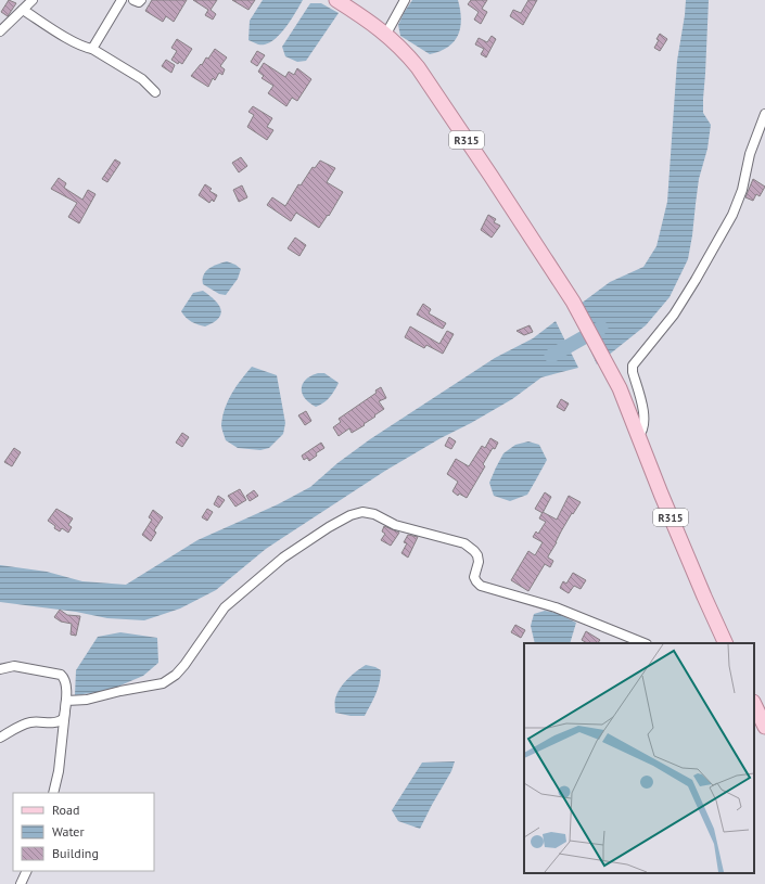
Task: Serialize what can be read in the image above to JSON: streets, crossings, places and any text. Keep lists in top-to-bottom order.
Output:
{
  "streets": {
    "main road": ["R315"]
  },
  "legend": ["Road", "Water", "Building"]
}
